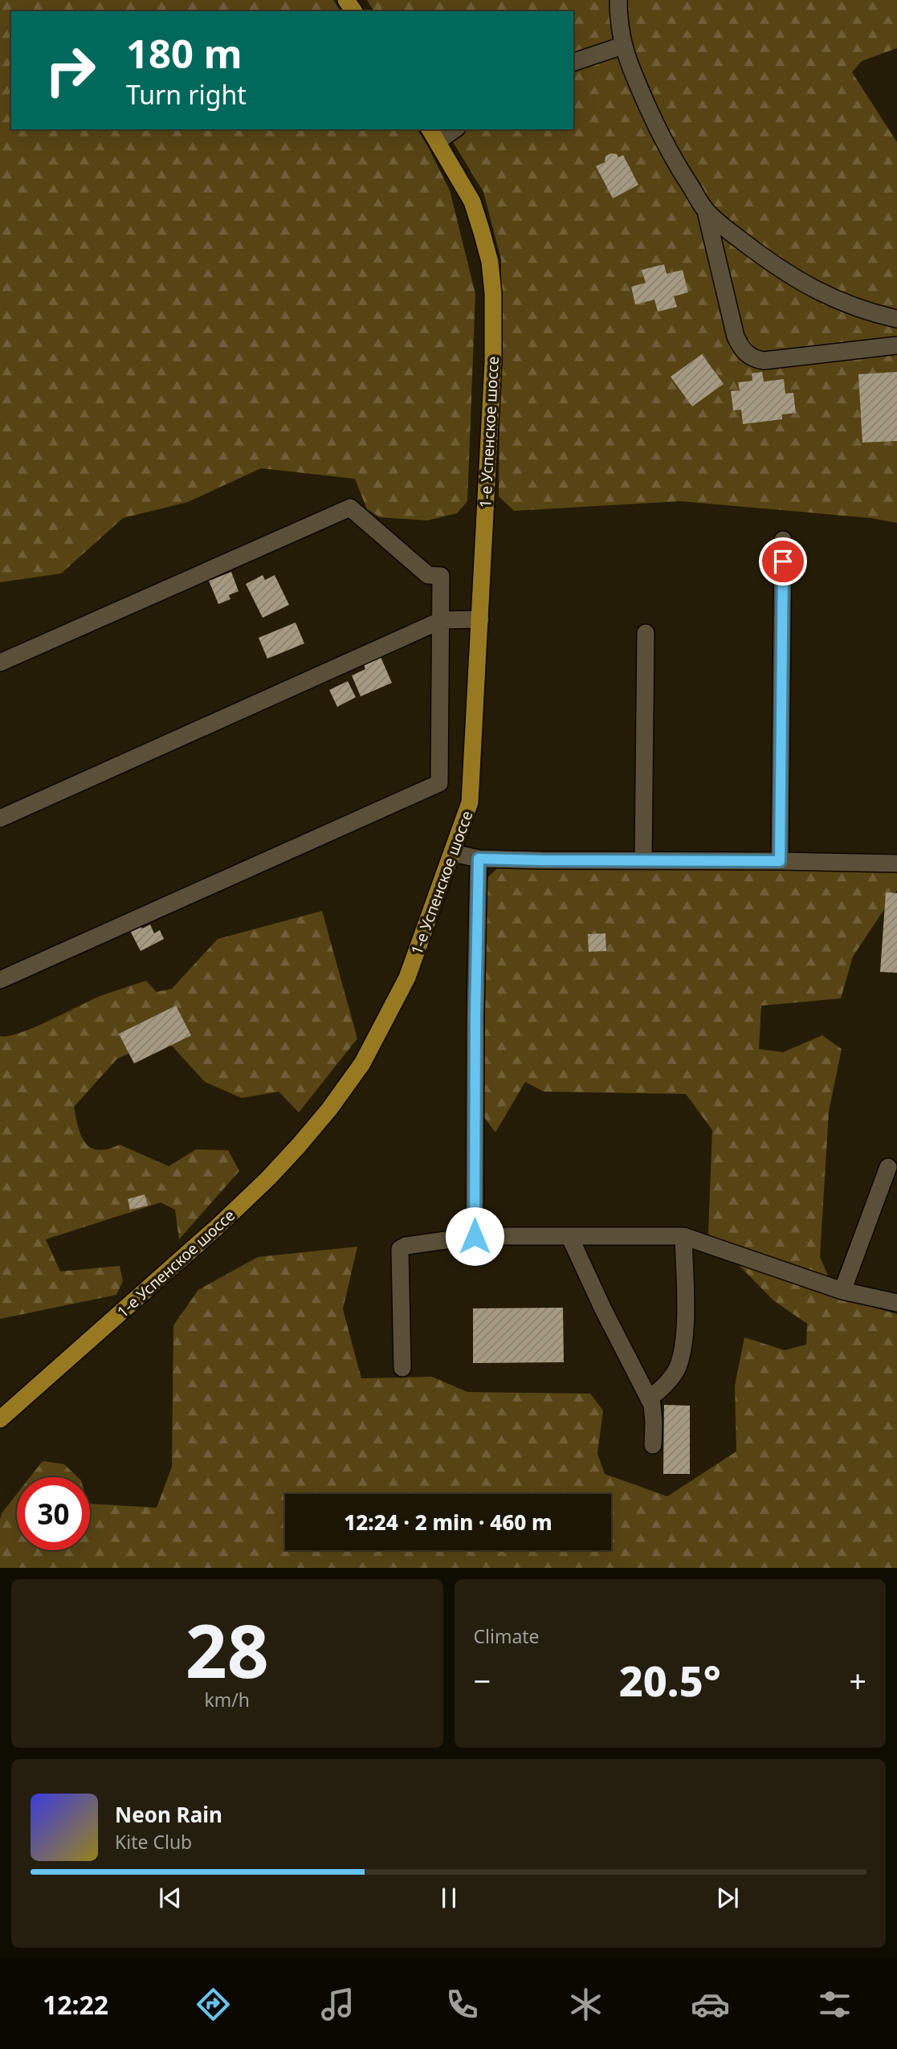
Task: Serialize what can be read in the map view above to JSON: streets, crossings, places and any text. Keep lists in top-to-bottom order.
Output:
{
  "streets": {
    "main road": ["1-е Успенское шоссе"]
  },
  "page": {
    "turn": ["180 m", "Turn right"],
    "limit": "30",
    "trip": "12:24 · 2 min · 460 m",
    "tile": [
      ["28", "km/h"],
      "Climate"
    ],
    "heat": ["−", "20.5°", "+"],
    "song": ["Neon Rain", "Kite Club"],
    "tabs": "12:22"
  }
}
